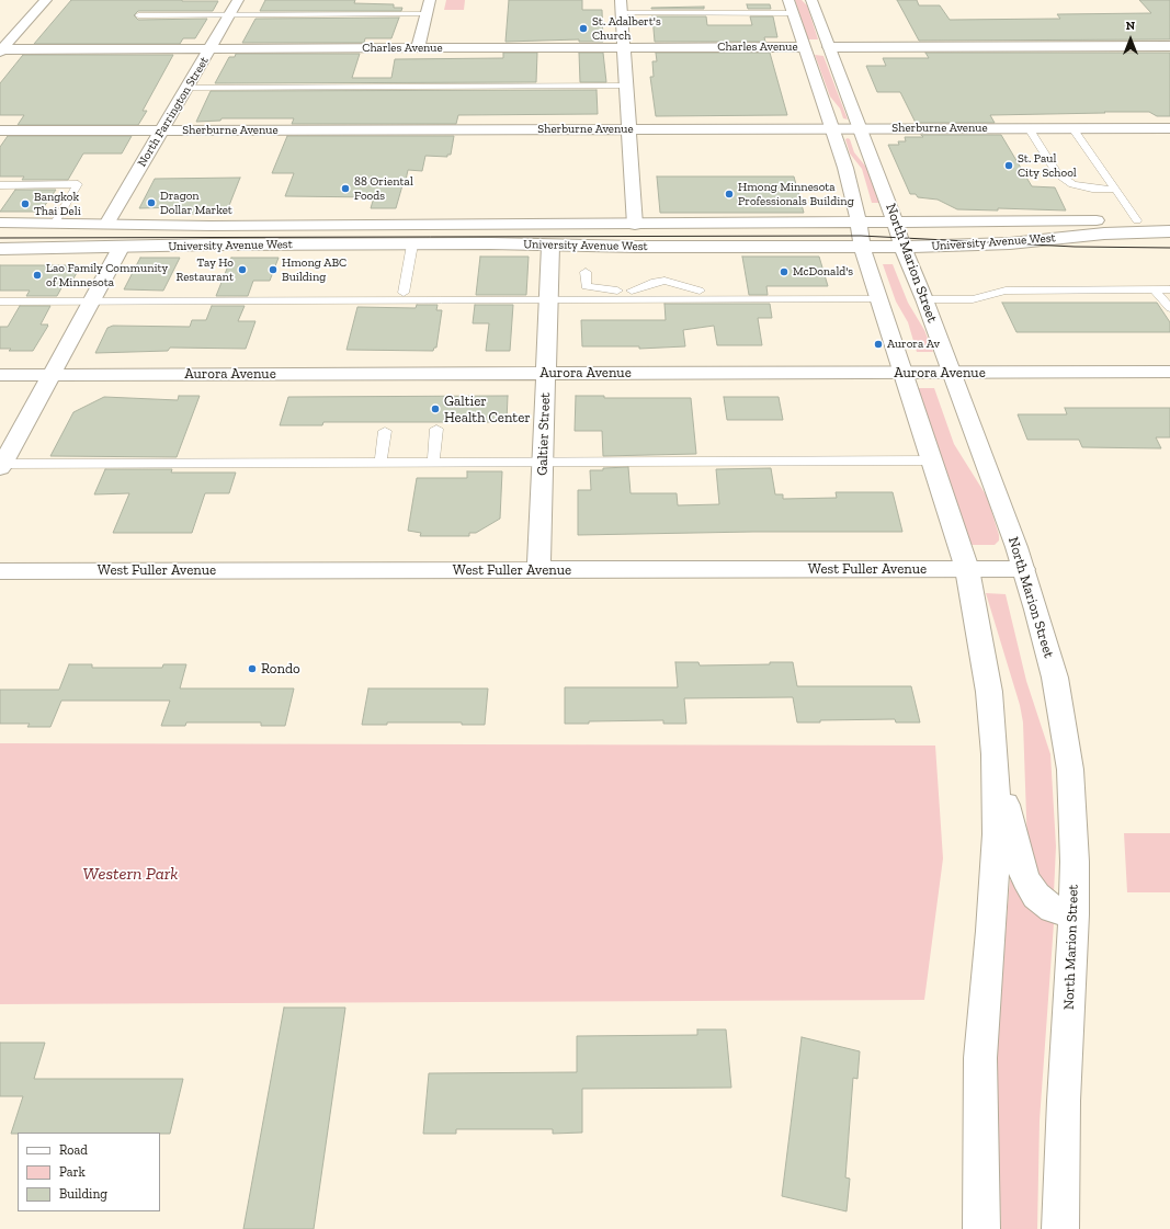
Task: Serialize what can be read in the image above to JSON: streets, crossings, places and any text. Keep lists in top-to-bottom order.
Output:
{
  "streets": {
    "street": [
      "Charles Avenue",
      "North Farrington Street",
      "Sherburne Avenue",
      "University Avenue West",
      "North Marion Street",
      "Aurora Avenue",
      "Galtier Street",
      "West Fuller Avenue"
    ]
  },
  "crossings": [
    ["Charles Avenue", "North Farrington Street"],
    ["North Farrington Street", "Sherburne Avenue"],
    ["North Farrington Street", "University Avenue West"],
    ["Sherburne Avenue", "North Marion Street"],
    ["University Avenue West", "North Marion Street"],
    ["University Avenue West", "Galtier Street"],
    ["North Marion Street", "Aurora Avenue"],
    ["North Marion Street", "West Fuller Avenue"],
    ["Aurora Avenue", "Galtier Street"],
    ["Galtier Street", "West Fuller Avenue"]
  ],
  "parks": ["Western Park"],
  "places": [
    "St. Adalbert's Church",
    "St. Paul City School",
    "88 Oriental Foods",
    "Hmong Minnesota Professionals Building",
    "Dragon Dollar Market",
    "Bangkok Thai Deli",
    "Tay Ho Restaurant",
    "Hmong ABC Building",
    "McDonald's",
    "Lao Family Community of Minnesota",
    "Aurora Av",
    "Galtier Health Center",
    "Rondo"
  ],
  "legend": ["Road", "Park", "Building"],
  "north": "top"
}
